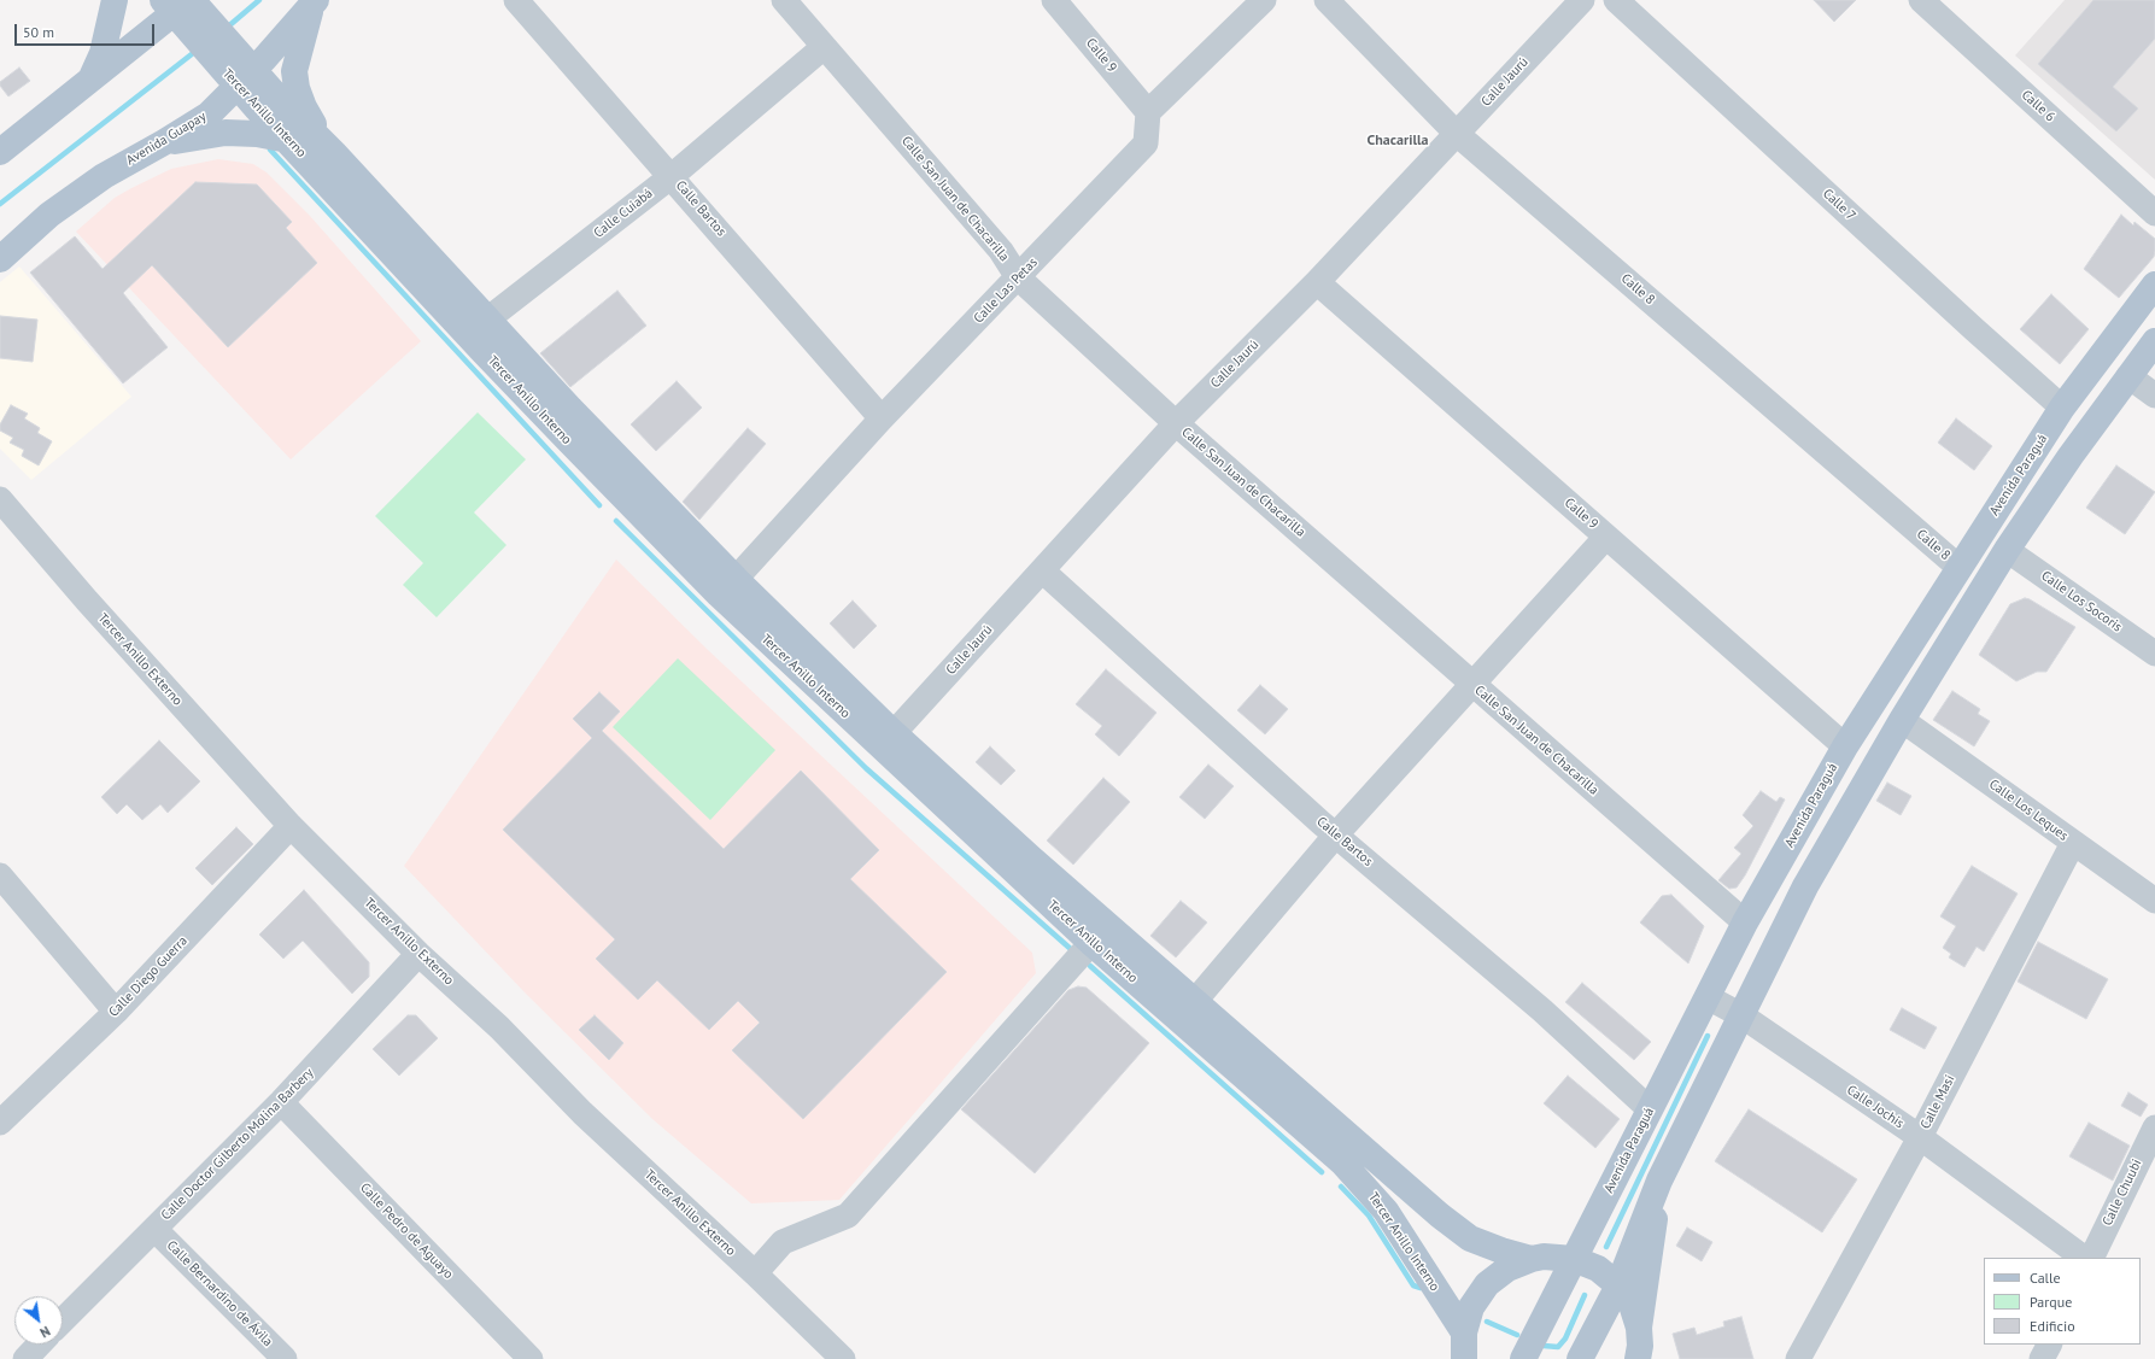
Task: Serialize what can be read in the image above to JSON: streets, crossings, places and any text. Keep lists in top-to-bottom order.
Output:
{
  "streets": {
    "main road": ["Tercer Anillo Interno", "Avenida Guapay", "Avenida Paraguá"],
    "street": [
      "Calle 9",
      "Calle Jaurú",
      "Calle 6",
      "Calle San Juan de Chacarilla",
      "Calle 7",
      "Calle Bartos",
      "Calle Cuiabá",
      "Calle 8",
      "Calle Las Petas",
      "Calle Los Socoris",
      "Tercer Anillo Externo",
      "Calle Los Leques",
      "Calle Diego Guerra",
      "Calle Masi",
      "Calle Jochis",
      "Calle Doctor Gilberto Molina Barbery",
      "Calle Chuubi",
      "Calle Pedro de Aguayo",
      "Calle Bernardino de Ávila"
    ]
  },
  "crossings": [
    ["Calle 9", "Calle Jaurú"],
    ["Calle 9", "Calle Las Petas"],
    ["Calle 9", "Avenida Paraguá"],
    ["Calle Jaurú", "Tercer Anillo Interno"],
    ["Calle Jaurú", "Calle San Juan de Chacarilla"],
    ["Calle Jaurú", "Calle Bartos"],
    ["Calle Jaurú", "Calle 8"],
    ["Tercer Anillo Interno", "Avenida Guapay"],
    ["Tercer Anillo Interno", "Calle Cuiabá"],
    ["Tercer Anillo Interno", "Calle Las Petas"],
    ["Tercer Anillo Interno", "Avenida Paraguá"],
    ["Calle San Juan de Chacarilla", "Calle Cuiabá"],
    ["Calle San Juan de Chacarilla", "Calle Las Petas"],
    ["Calle San Juan de Chacarilla", "Avenida Paraguá"],
    ["Calle 7", "Avenida Paraguá"],
    ["Calle Bartos", "Calle Cuiabá"],
    ["Calle Bartos", "Calle Las Petas"],
    ["Calle Bartos", "Avenida Paraguá"],
    ["Calle 8", "Avenida Paraguá"],
    ["Avenida Paraguá", "Calle Jochis"],
    ["Tercer Anillo Externo", "Calle Diego Guerra"],
    ["Tercer Anillo Externo", "Calle Doctor Gilberto Molina Barbery"],
    ["Calle Los Leques", "Calle Masi"],
    ["Calle Masi", "Calle Jochis"],
    ["Calle Doctor Gilberto Molina Barbery", "Calle Pedro de Aguayo"],
    ["Calle Doctor Gilberto Molina Barbery", "Calle Bernardino de Ávila"]
  ],
  "districts": ["Chacarilla"],
  "legend": ["Calle", "Parque", "Edificio"],
  "scale_bar": "50 m",
  "north": "bottom right"
}
